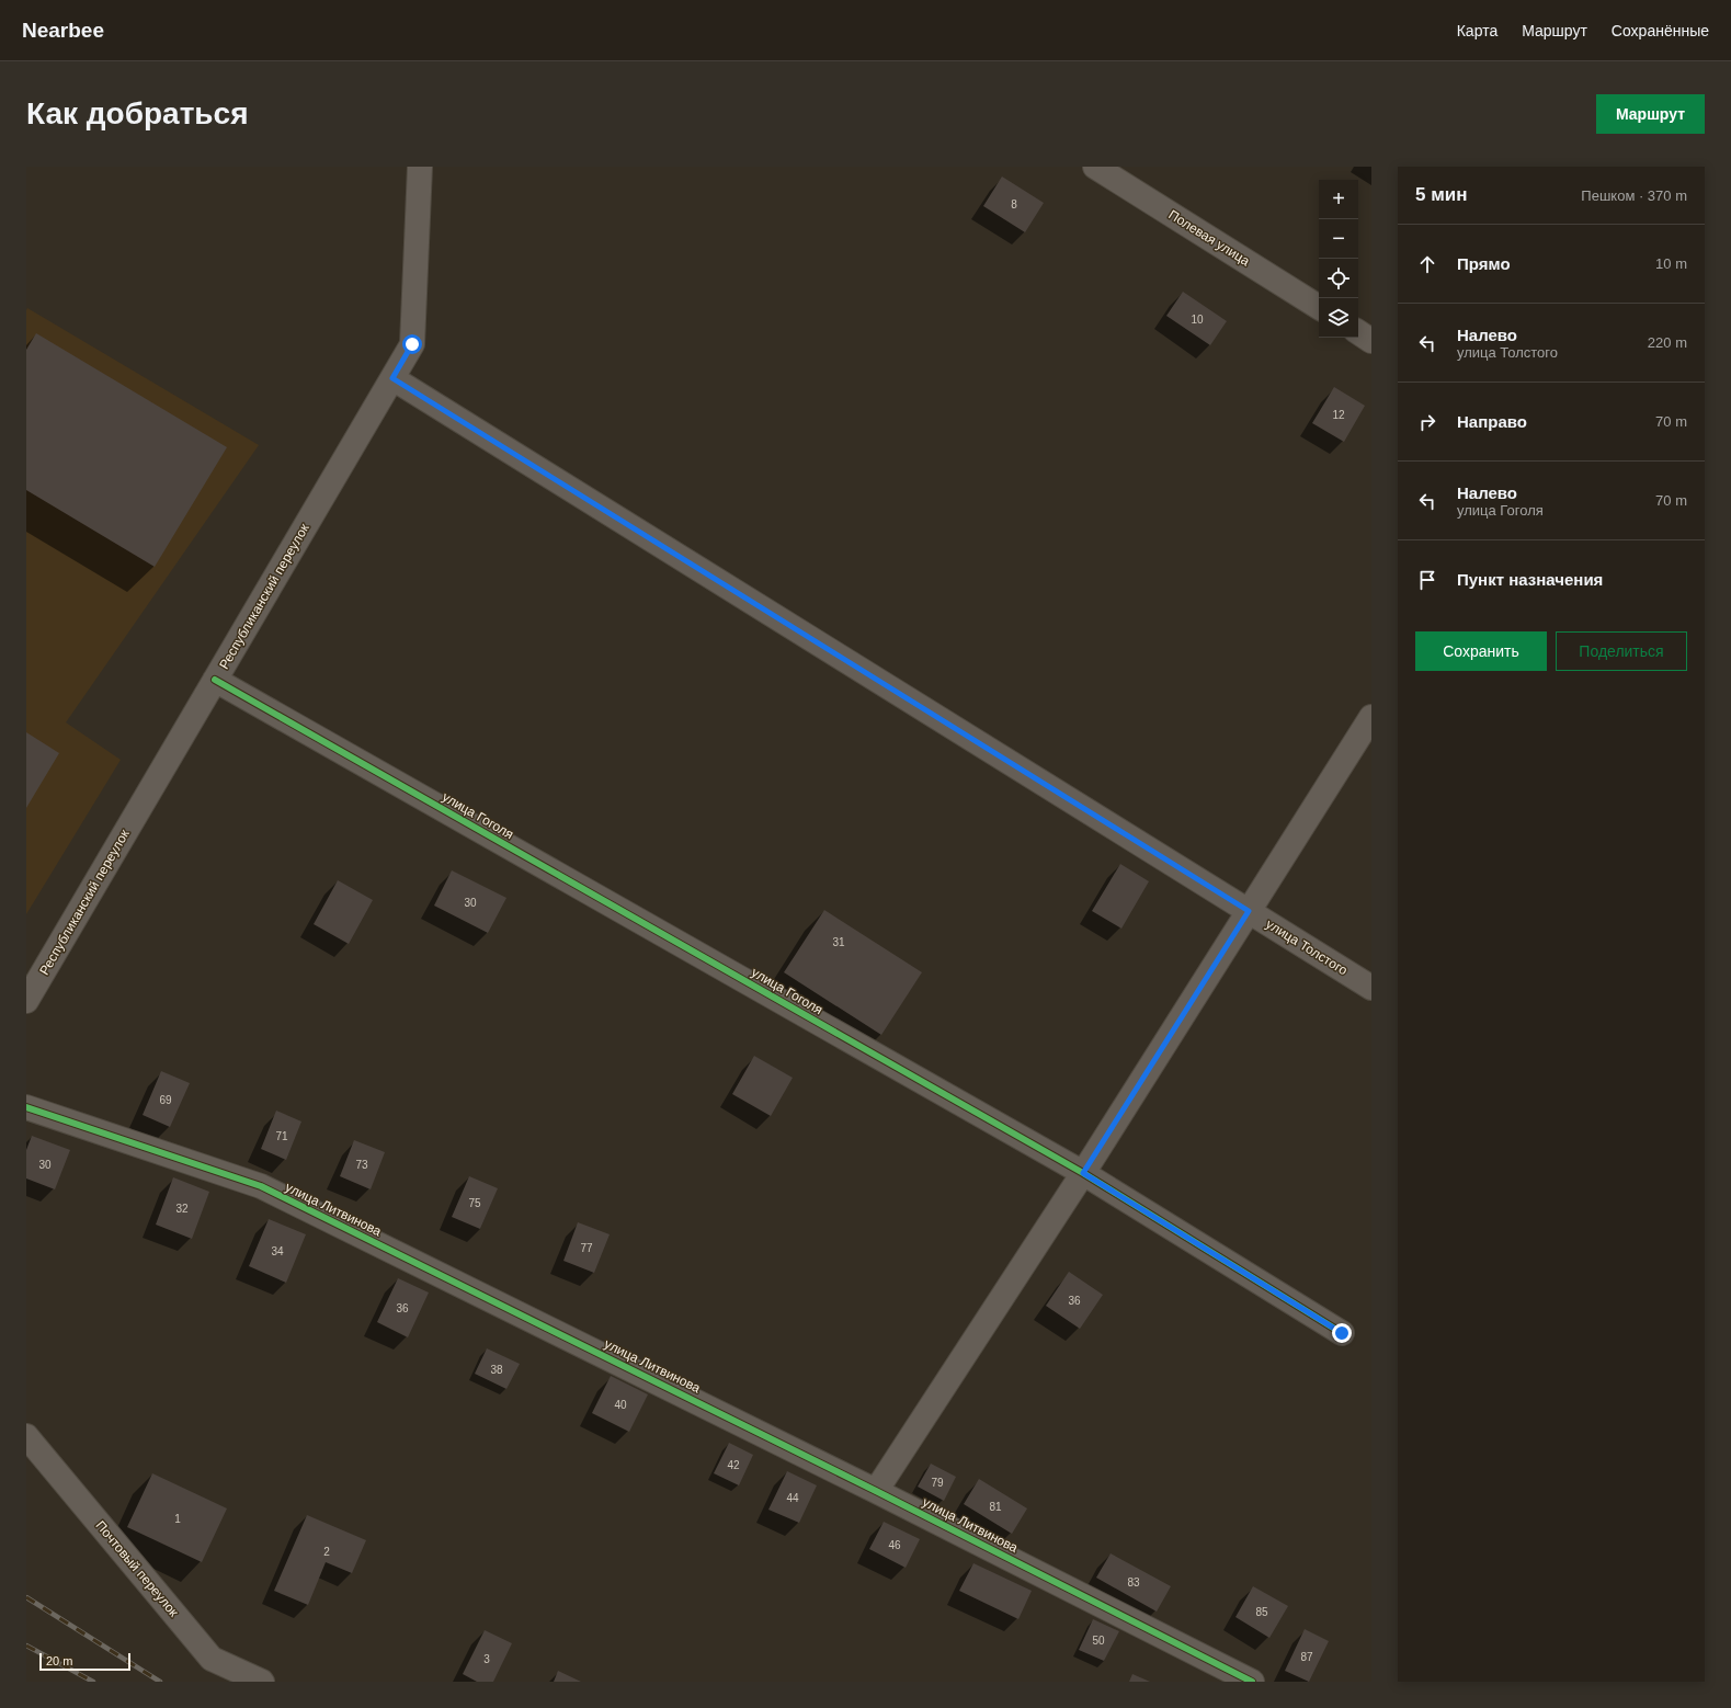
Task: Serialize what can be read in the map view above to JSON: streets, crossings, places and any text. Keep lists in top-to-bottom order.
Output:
{
  "streets": {
    "street": [
      "Полевая улица",
      "Республиканский переулок",
      "улица Гоголя",
      "улица Толстого",
      "улица Литвинова",
      "Почтовый переулок"
    ]
  },
  "crossings": [
    ["Республиканский переулок", "улица Гоголя"],
    ["Республиканский переулок", "улица Толстого"]
  ],
  "house_numbers": [
    "8",
    "10",
    "12",
    "30",
    "31",
    "69",
    "71",
    "30",
    "73",
    "75",
    "32",
    "77",
    "34",
    "36",
    "36",
    "38",
    "40",
    "42",
    "79",
    "44",
    "81",
    "1",
    "46",
    "2",
    "83",
    "85",
    "50",
    "87",
    "3"
  ],
  "scale_bar": "20 m",
  "page": {
    "header": "Nearbee",
    "nav": ["Карта", "Маршрут", "Сохранённые"],
    "buttons": [
      "Маршрут",
      ["Сохранить", "Поделиться"]
    ],
    "title": "Как добраться",
    "heading": ["5 мин", "Пешком · 370 m"],
    "map_buttons": ["+", "−"],
    "list": [
      ["Прямо", "10 m"],
      ["Налево", "улица Толстого", "220 m"],
      ["Направо", "70 m"],
      ["Налево", "улица Гоголя", "70 m"],
      "Пункт назначения"
    ],
    "scale": "20 m"
  }
}
